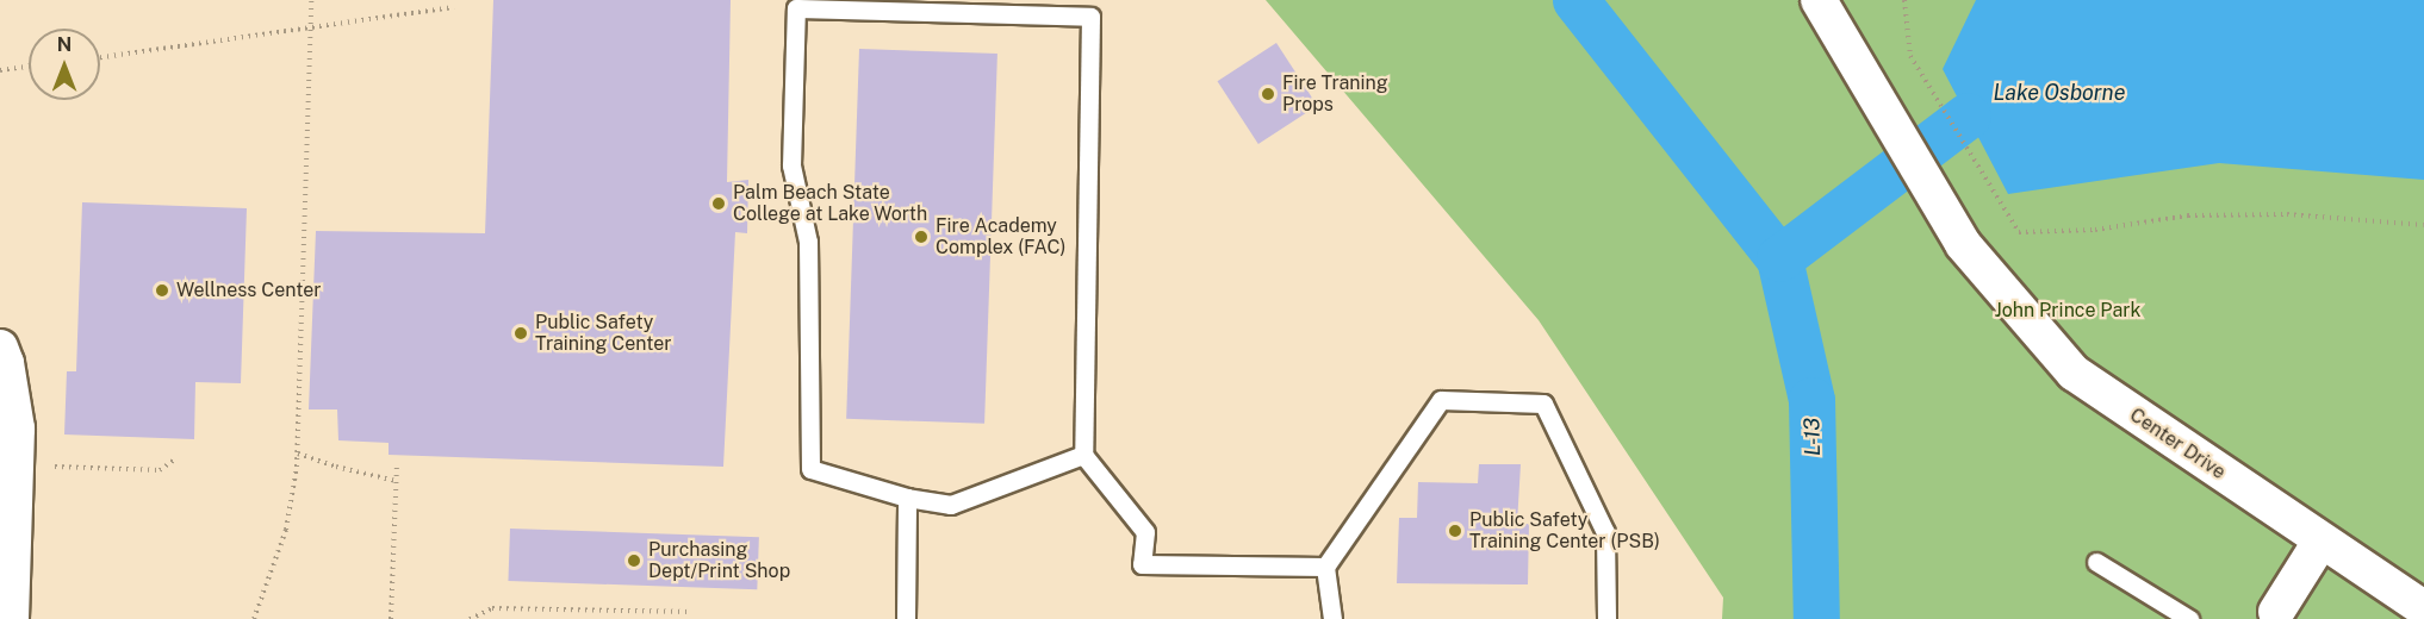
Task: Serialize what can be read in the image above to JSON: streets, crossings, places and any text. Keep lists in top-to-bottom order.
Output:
{
  "streets": {
    "street": ["Center Drive"]
  },
  "water": ["Lake Osborne", "L-13"],
  "parks": ["John Prince Park"],
  "places": [
    "Fire Traning Props",
    "Palm Beach State College at Lake Worth",
    "Fire Academy Complex (FAC)",
    "Wellness Center",
    "Public Safety Training Center",
    "Public Safety Training Center (PSB)",
    "Purchasing Dept/Print Shop"
  ],
  "north": "top"
}
